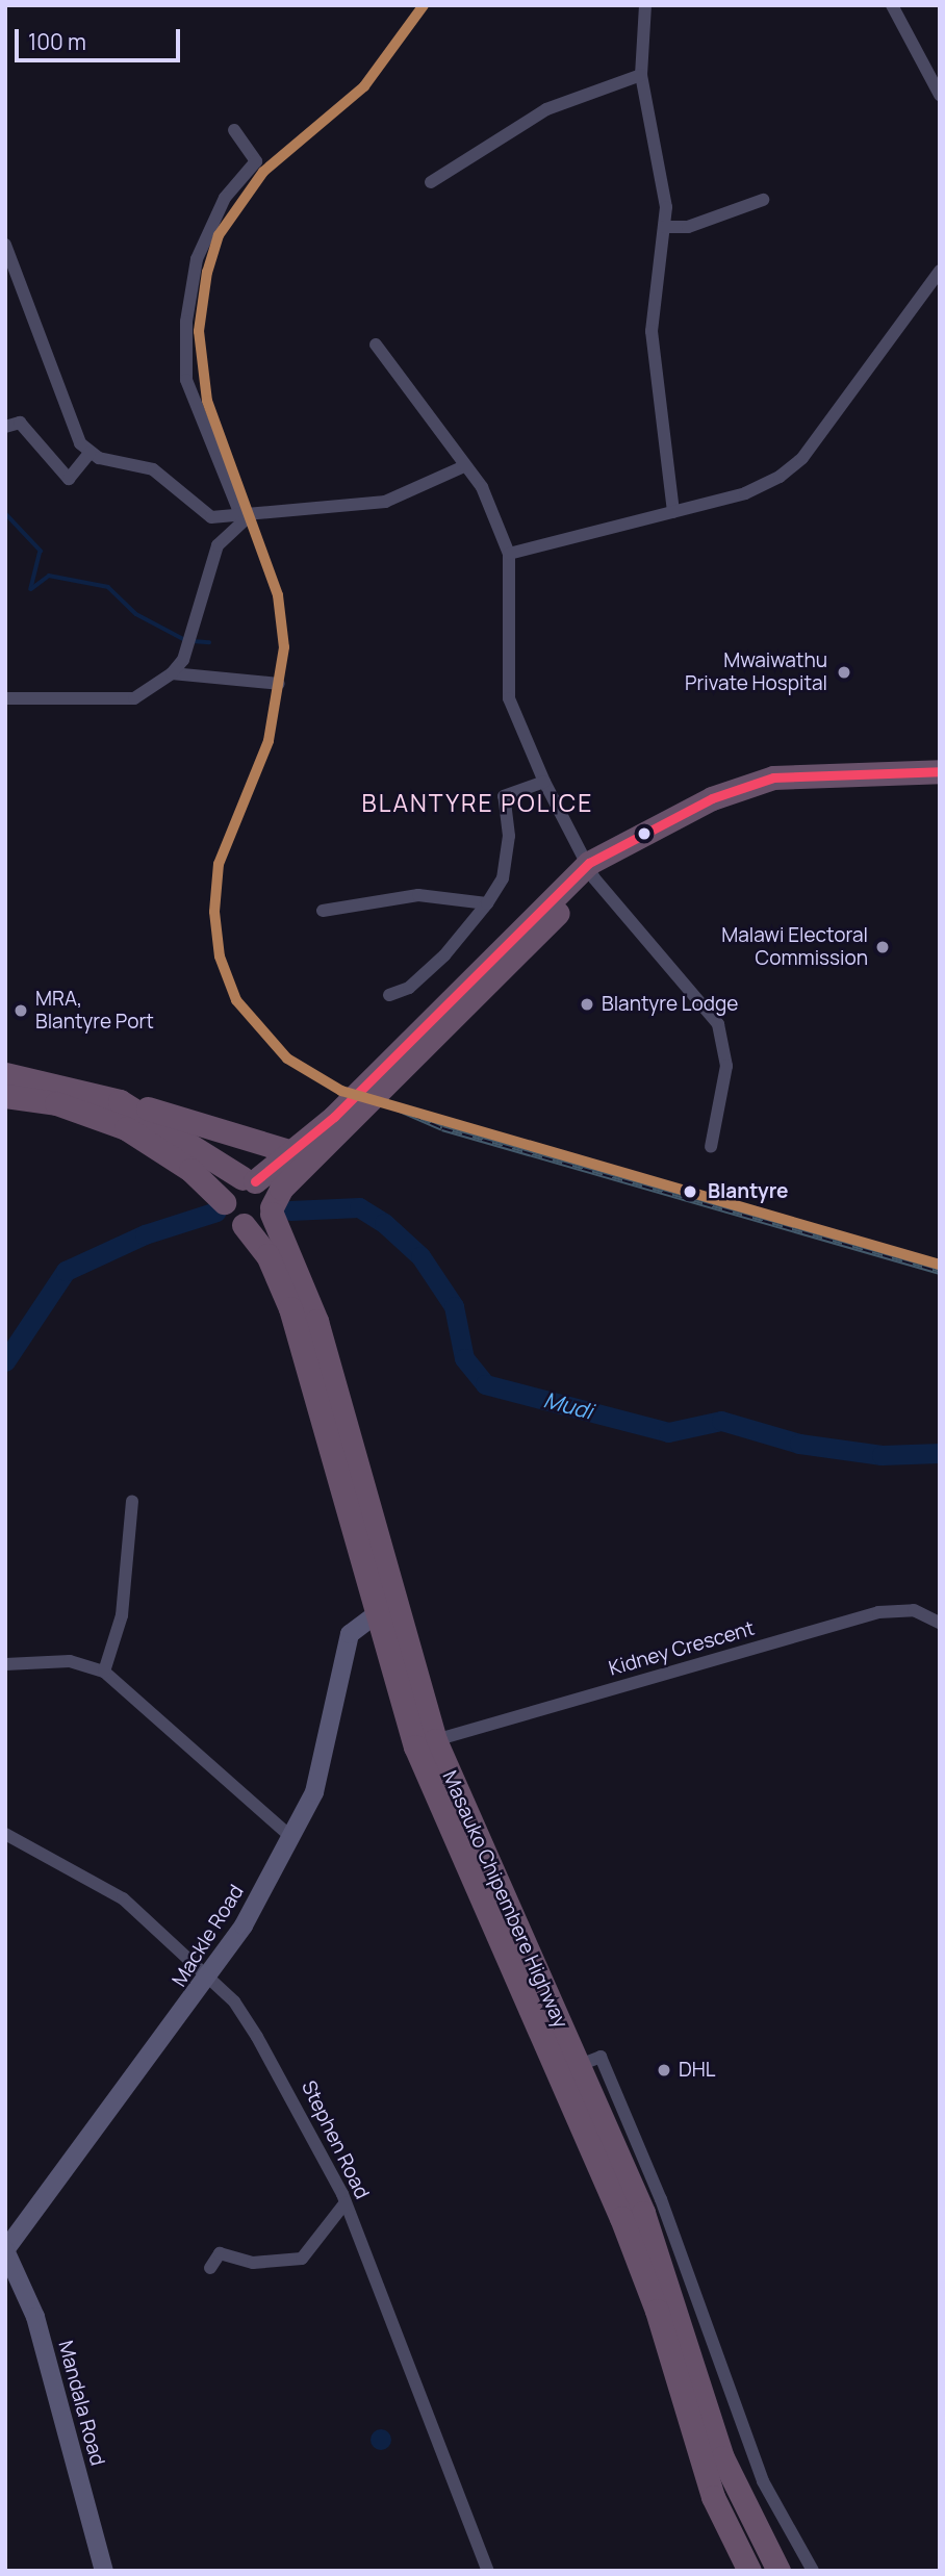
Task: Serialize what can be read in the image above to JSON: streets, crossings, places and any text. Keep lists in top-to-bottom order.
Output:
{
  "streets": {
    "highway": ["Masauko Chipembere Highway"],
    "street": [
      "Kidney Crescent",
      "Mackle Road",
      "Stephen Road",
      "Mandala Road"
    ]
  },
  "crossings": [
    ["Kidney Crescent", "Masauko Chipembere Highway"],
    ["Masauko Chipembere Highway", "Mackle Road"],
    ["Mackle Road", "Stephen Road"],
    ["Mackle Road", "Mandala Road"]
  ],
  "districts": ["BLANTYRE POLICE"],
  "water": ["Mudi"],
  "places": [
    "Mwaiwathu Private Hospital",
    "Malawi Electoral Commission",
    "Blantyre Lodge",
    "MRA, Blantyre Port",
    "Blantyre",
    "DHL"
  ],
  "scale_bar": "100 m"
}
